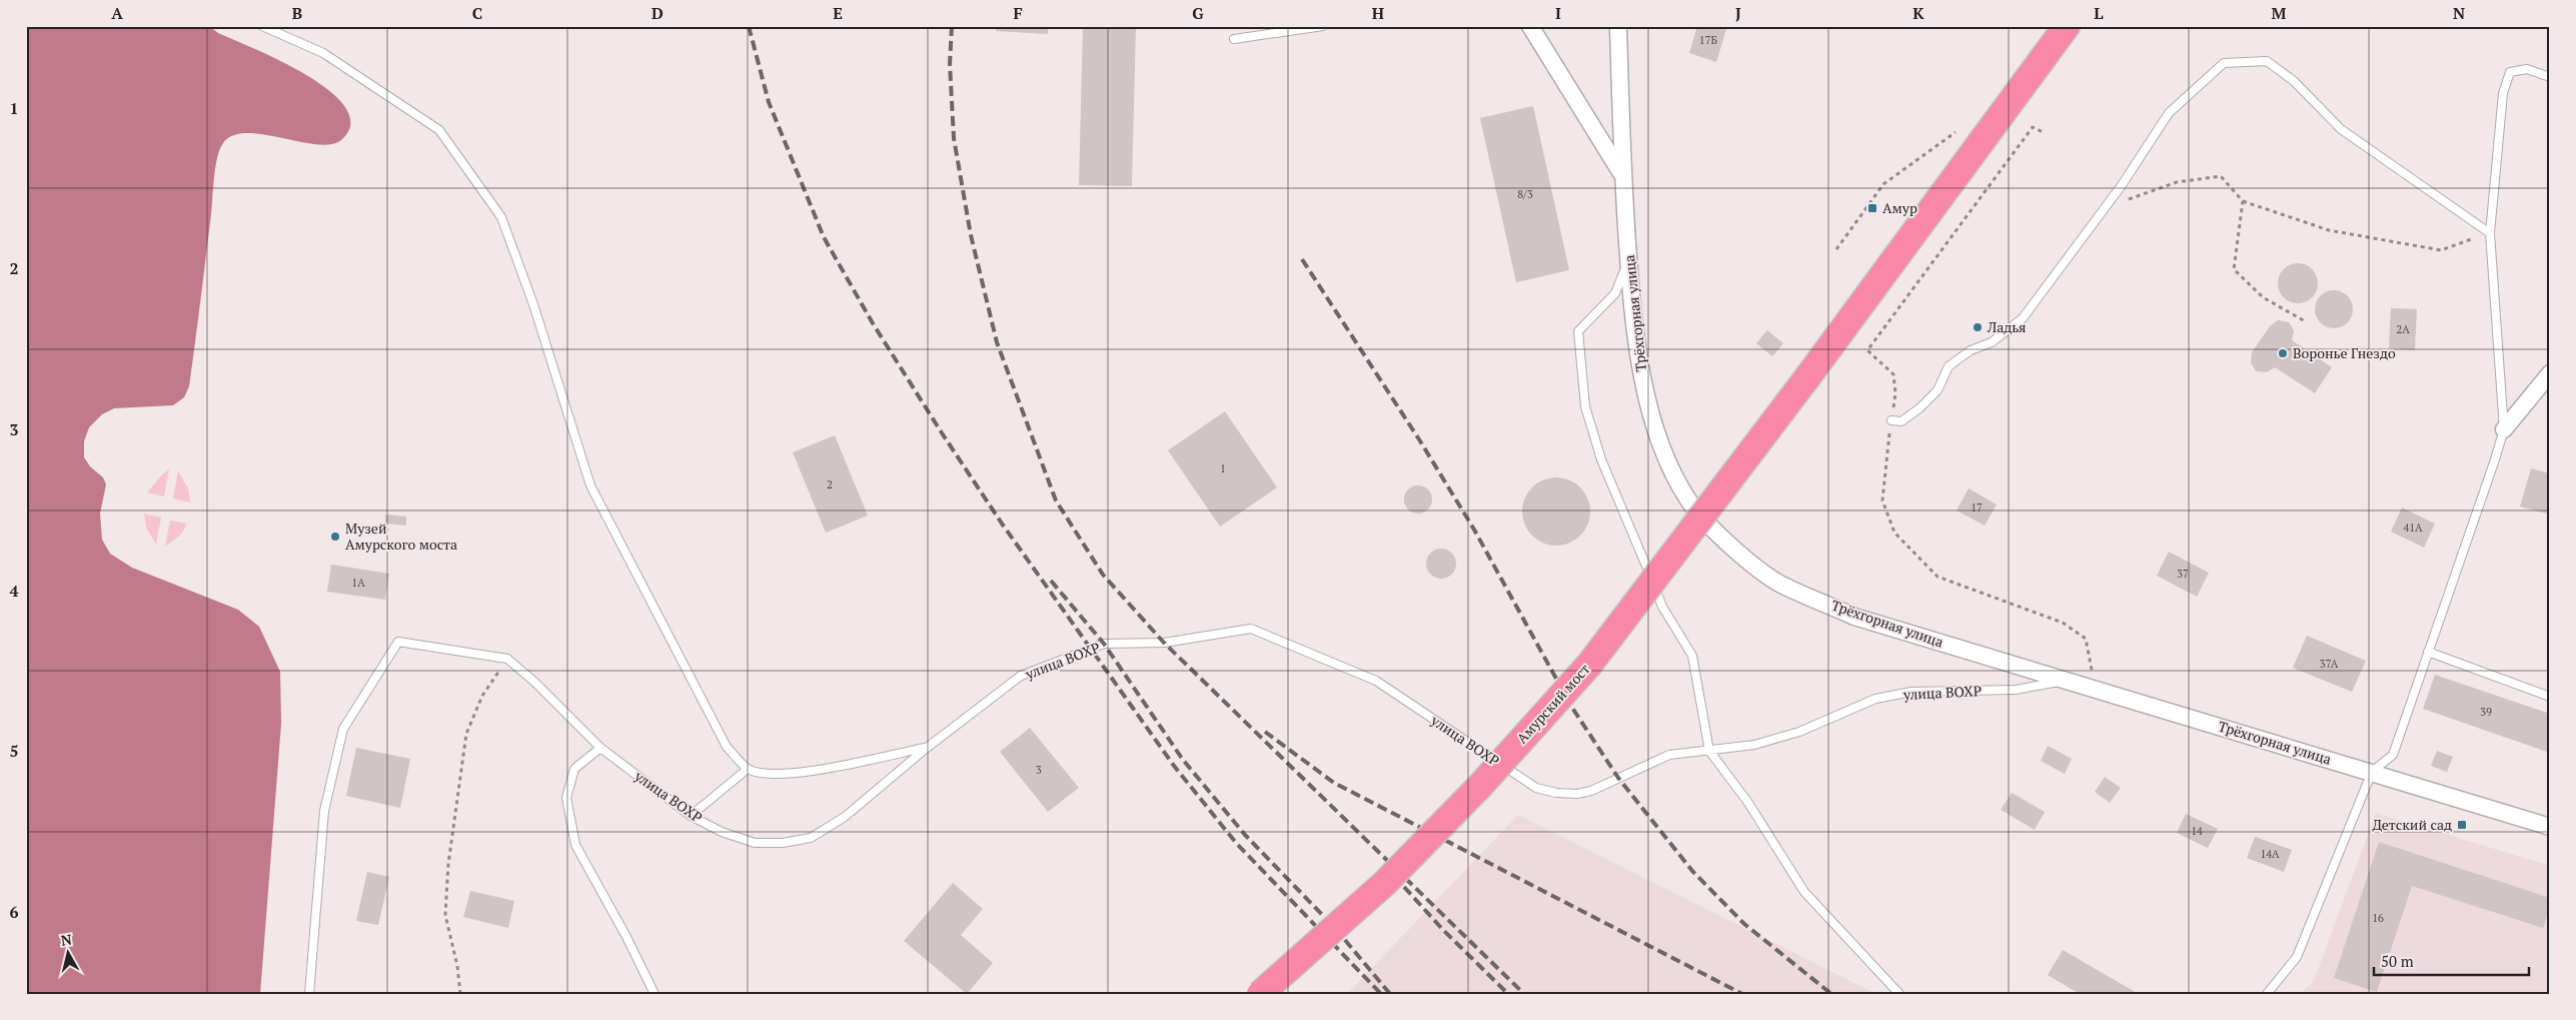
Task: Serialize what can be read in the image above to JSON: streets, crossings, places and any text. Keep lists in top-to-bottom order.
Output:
{
  "streets": {
    "highway": ["Амурский мост"],
    "street": ["Трёхгорная улица"],
    "lane": ["улица ВОХР"]
  },
  "crossings": [
    ["Трёхгорная улица", "улица ВОХР"]
  ],
  "places": {
    "transit": ["Амур", "Детский сад"],
    "other": ["Ладья", "Воронье Гнездо", "Музей Амурского моста"]
  },
  "house_numbers": [
    "17Б",
    "8/3",
    "2А",
    "1",
    "2",
    "17",
    "41А",
    "37",
    "1А",
    "37А",
    "39",
    "3",
    "14",
    "14А",
    "16"
  ],
  "scale_bar": "50 m",
  "north": "top",
  "grid": {
    "columns": [
      "A",
      "B",
      "C",
      "D",
      "E",
      "F",
      "G",
      "H",
      "I",
      "J",
      "K",
      "L",
      "M",
      "N"
    ],
    "rows": [
      "1",
      "2",
      "3",
      "4",
      "5",
      "6"
    ]
  }
}
